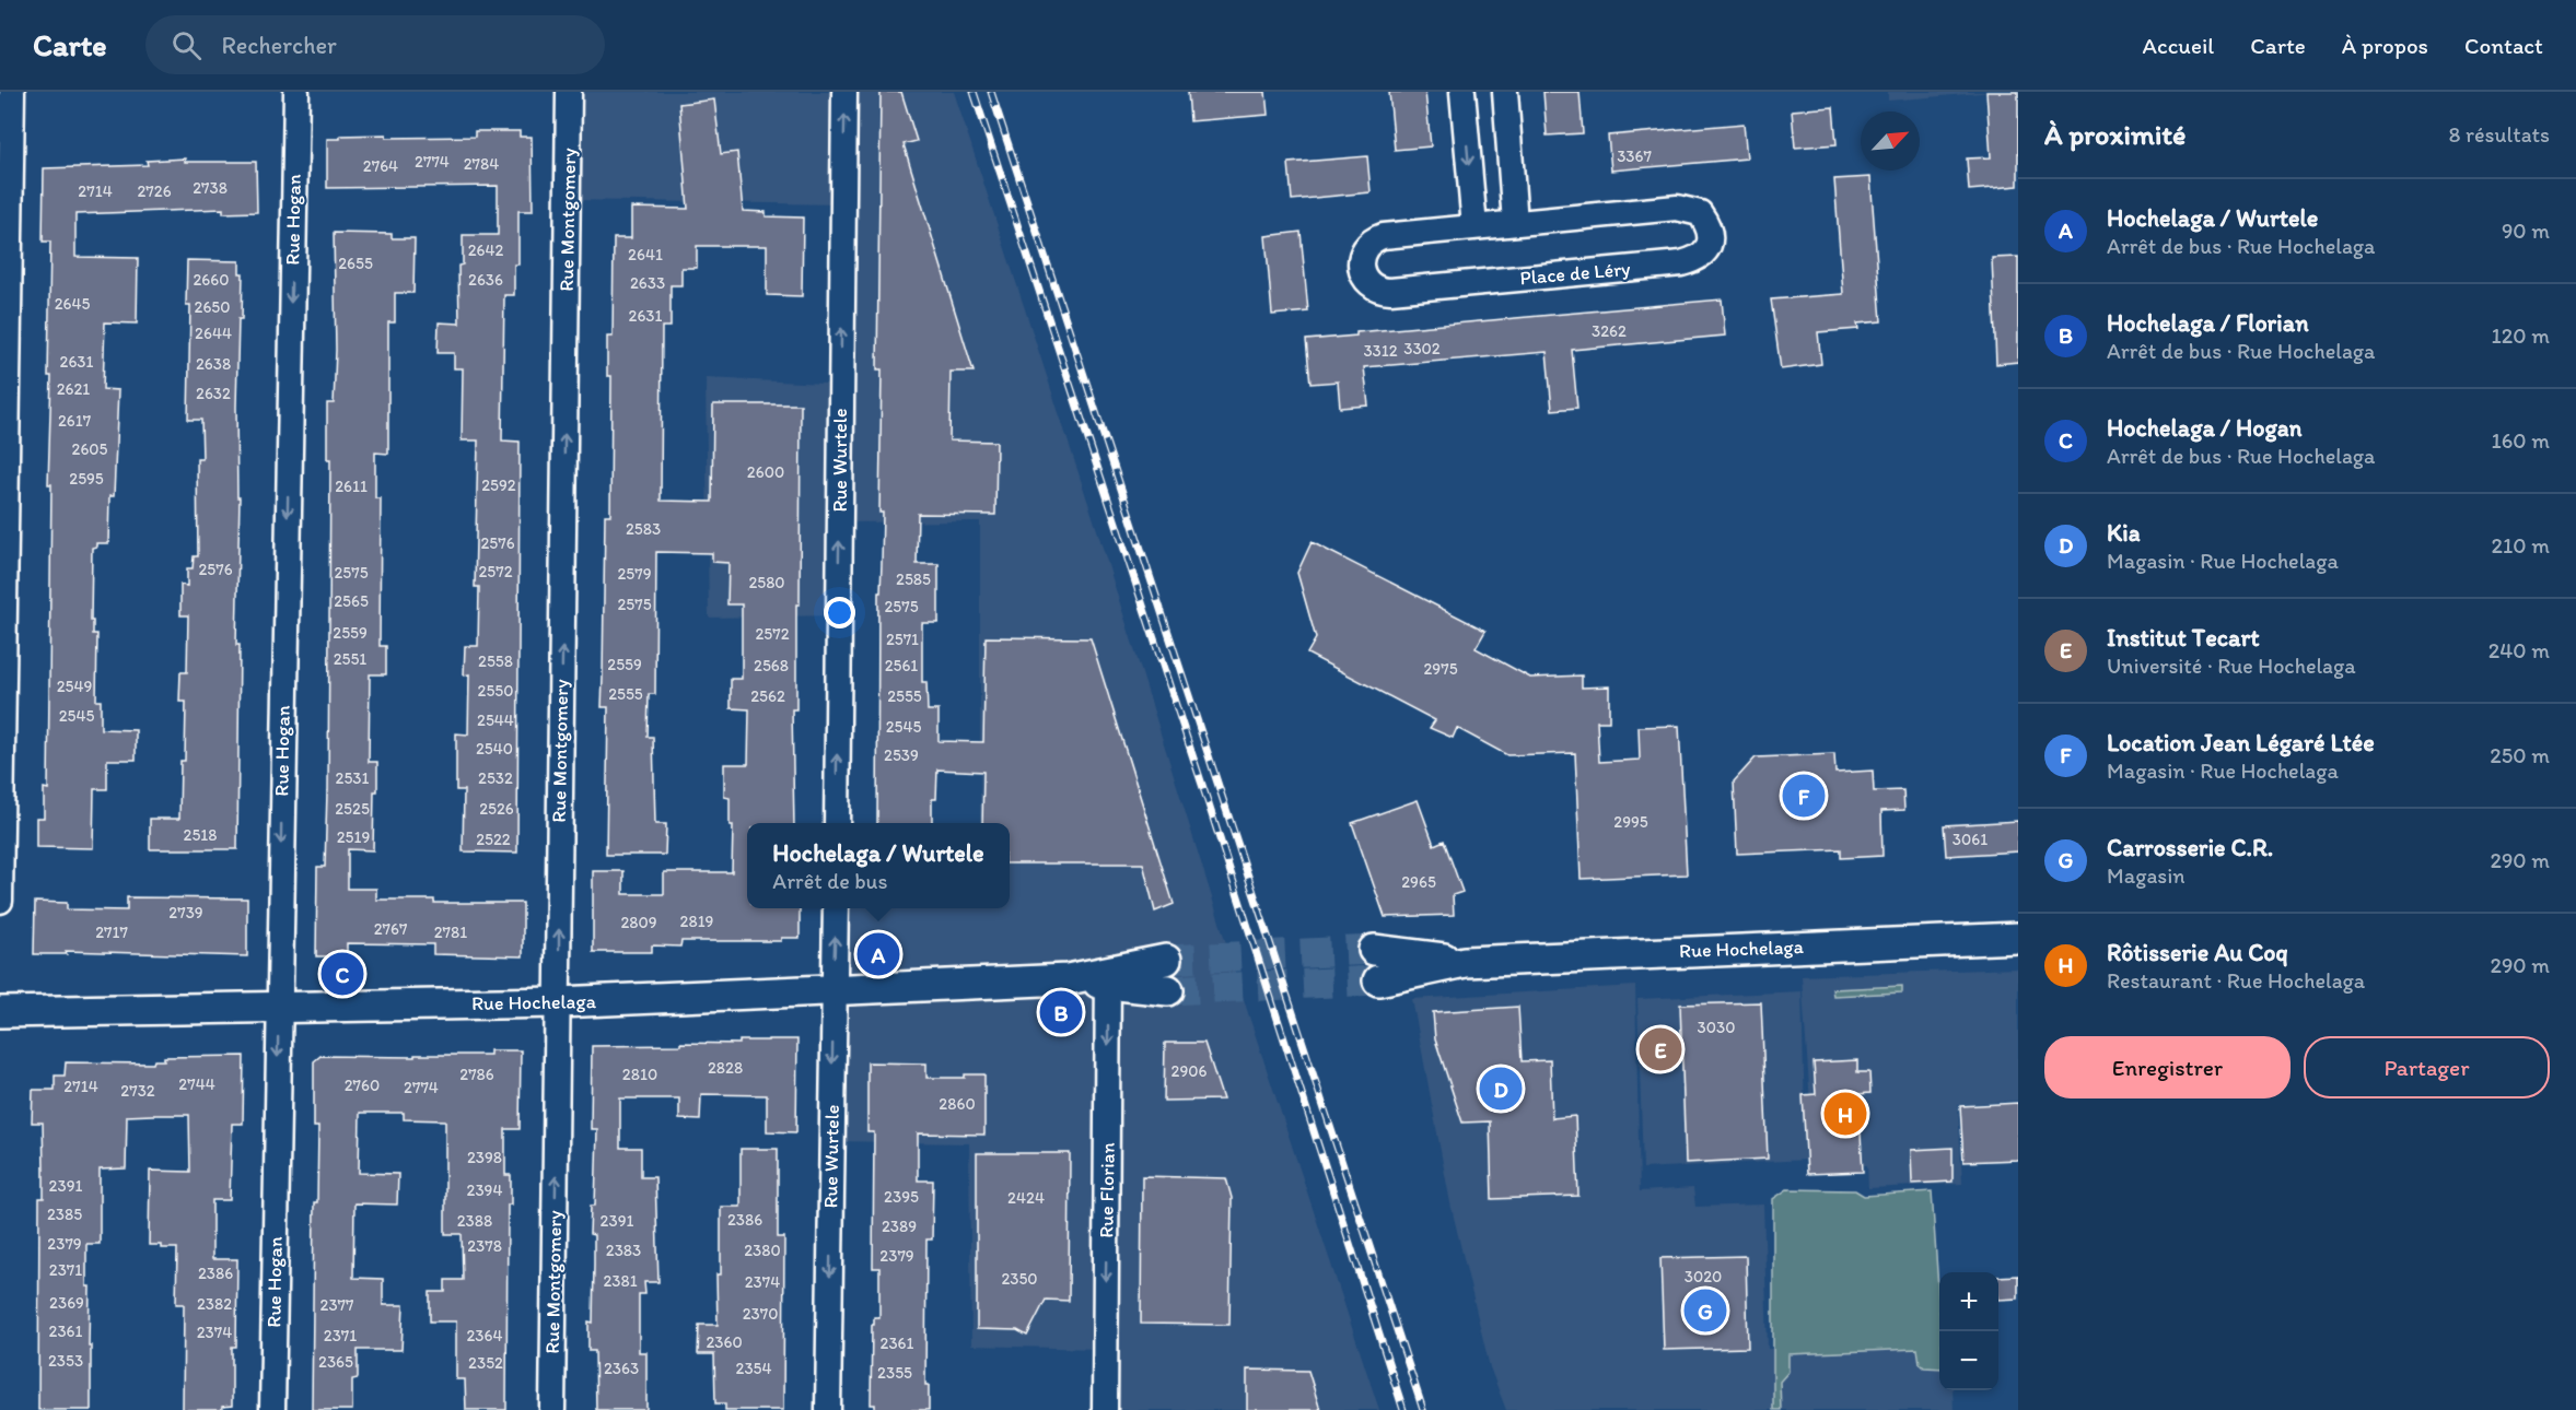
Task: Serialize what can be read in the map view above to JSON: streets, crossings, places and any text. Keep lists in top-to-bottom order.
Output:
{
  "streets": {
    "street": [
      "Rue Hogan",
      "Rue Montgomery",
      "Place de Léry",
      "Rue Wurtele",
      "Rue Hochelaga",
      "Rue Florian"
    ]
  },
  "crossings": [
    ["Rue Hogan", "Rue Hochelaga"],
    ["Rue Montgomery", "Rue Hochelaga"],
    ["Rue Wurtele", "Rue Hochelaga"],
    ["Rue Hochelaga", "Rue Florian"]
  ],
  "one_way": ["Rue Hogan", "Rue Montgomery", "Rue Florian"],
  "house_numbers": [
    "3367",
    "2774",
    "2784",
    "2764",
    "2738",
    "2714",
    "2726",
    "2642",
    "2641",
    "2655",
    "2660",
    "2636",
    "2633",
    "2645",
    "2650",
    "2631",
    "3262",
    "2644",
    "3302",
    "3312",
    "2631",
    "2638",
    "2621",
    "2632",
    "2617",
    "2605",
    "2600",
    "2595",
    "2592",
    "2611",
    "2583",
    "2576",
    "2576",
    "2572",
    "2575",
    "2579",
    "2585",
    "2580",
    "2565",
    "2575",
    "2575",
    "2559",
    "2572",
    "2571",
    "2551",
    "2558",
    "2559",
    "2568",
    "2561",
    "2975",
    "2549",
    "2550",
    "2555",
    "2562",
    "2555",
    "2545",
    "2544",
    "2545",
    "2540",
    "2539",
    "2531",
    "2532",
    "2525",
    "2526",
    "2995",
    "2518",
    "2519",
    "2522",
    "3061",
    "2965",
    "2739",
    "2819",
    "2809",
    "2767",
    "2717",
    "2781",
    "3030",
    "2828",
    "2906",
    "2786",
    "2810",
    "2744",
    "2760",
    "2714",
    "2774",
    "2732",
    "2860",
    "2398",
    "2391",
    "2394",
    "2395",
    "2424",
    "2385",
    "2386",
    "2388",
    "2391",
    "2389",
    "2379",
    "2378",
    "2383",
    "2380",
    "2379",
    "2371",
    "2386",
    "3020",
    "2350",
    "2381",
    "2374",
    "2369",
    "2382",
    "2377",
    "2370",
    "2361",
    "2374",
    "2371",
    "2364",
    "2360",
    "2361",
    "2353",
    "2365",
    "2352",
    "2363",
    "2354",
    "2355"
  ],
  "north": "top right",
  "page": {
    "header": "Carte",
    "search": "Rechercher",
    "nav": [
      "Accueil",
      "Carte",
      "À propos",
      "Contact"
    ],
    "heading": ["À proximité", "8 résultats"],
    "list": [
      {
        "mark": "A",
        "name": "Hochelaga / Wurtele",
        "note": "Arrêt de bus · Rue Hochelaga",
        "value": "90 m"
      },
      {
        "mark": "B",
        "name": "Hochelaga / Florian",
        "note": "Arrêt de bus · Rue Hochelaga",
        "value": "120 m"
      },
      {
        "mark": "C",
        "name": "Hochelaga / Hogan",
        "note": "Arrêt de bus · Rue Hochelaga",
        "value": "160 m"
      },
      {
        "mark": "D",
        "name": "Kia",
        "note": "Magasin · Rue Hochelaga",
        "value": "210 m"
      },
      {
        "mark": "E",
        "name": "Institut Tecart",
        "note": "Université · Rue Hochelaga",
        "value": "240 m"
      },
      {
        "mark": "F",
        "name": "Location Jean Légaré Ltée",
        "note": "Magasin · Rue Hochelaga",
        "value": "250 m"
      },
      {
        "mark": "G",
        "name": "Carrosserie C.R.",
        "note": "Magasin",
        "value": "290 m"
      },
      {
        "mark": "H",
        "name": "Rôtisserie Au Coq",
        "note": "Restaurant · Rue Hochelaga",
        "value": "290 m"
      }
    ],
    "pins": [
      "F",
      "A",
      "C",
      "B",
      "E",
      "D",
      "H",
      "G"
    ],
    "popup": ["Hochelaga / Wurtele", "Arrêt de bus"],
    "buttons": ["Enregistrer", "Partager"],
    "map_buttons": ["+", "−"]
  }
}
